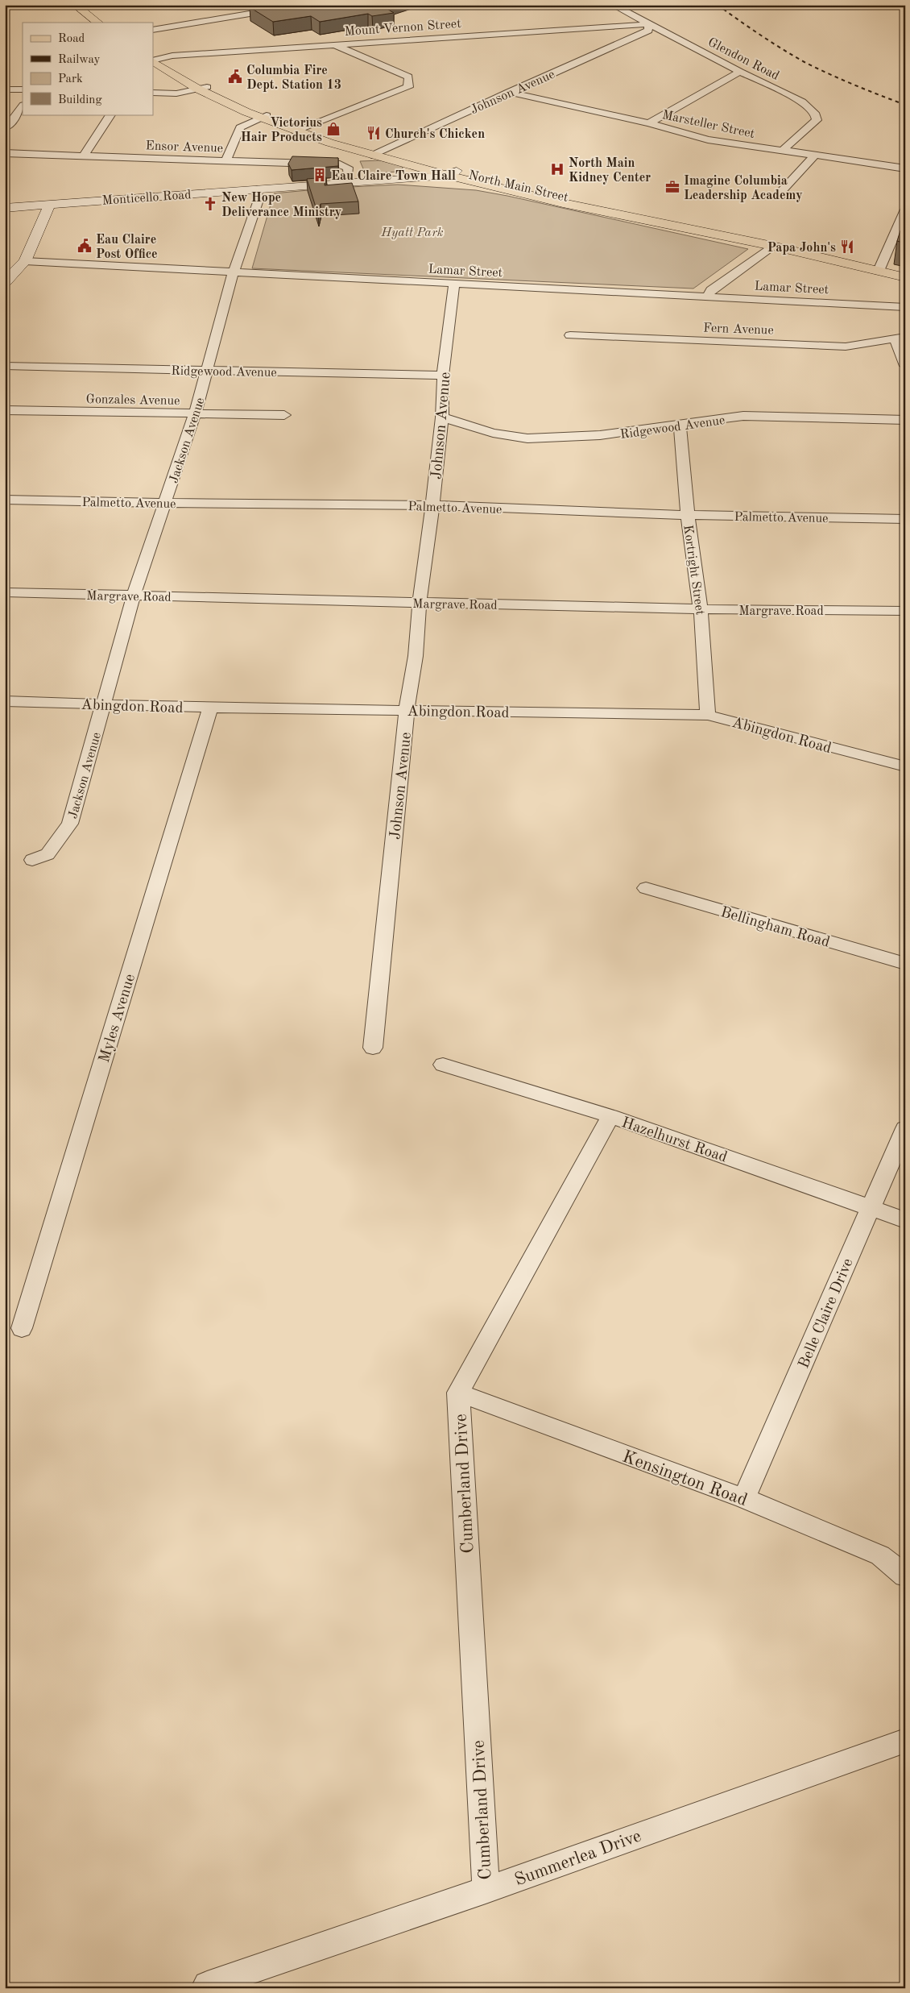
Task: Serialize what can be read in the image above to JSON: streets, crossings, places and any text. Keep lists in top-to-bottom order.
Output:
{
  "streets": {
    "main road": ["North Main Street", "Monticello Road"],
    "street": [
      "Mount Vernon Street",
      "Glendon Road",
      "Johnson Avenue",
      "Marsteller Street",
      "Ensor Avenue",
      "Lamar Street",
      "Fern Avenue",
      "Ridgewood Avenue",
      "Gonzales Avenue",
      "Jackson Avenue",
      "Palmetto Avenue",
      "Kortright Street",
      "Margrave Road",
      "Abingdon Road",
      "Bellingham Road",
      "Myles Avenue",
      "Hazelhurst Road",
      "Belle Claire Drive",
      "Kensington Road",
      "Cumberland Drive",
      "Summerlea Drive"
    ]
  },
  "crossings": [
    ["Mount Vernon Street", "Glendon Road"],
    ["Mount Vernon Street", "Johnson Avenue"],
    ["Mount Vernon Street", "North Main Street"],
    ["Glendon Road", "Johnson Avenue"],
    ["Glendon Road", "Marsteller Street"],
    ["Johnson Avenue", "Marsteller Street"],
    ["Johnson Avenue", "North Main Street"],
    ["Johnson Avenue", "Lamar Street"],
    ["Johnson Avenue", "Ridgewood Avenue"],
    ["Johnson Avenue", "Palmetto Avenue"],
    ["Johnson Avenue", "Margrave Road"],
    ["Johnson Avenue", "Abingdon Road"],
    ["Ensor Avenue", "Monticello Road"],
    ["North Main Street", "Monticello Road"],
    ["Monticello Road", "Jackson Avenue"],
    ["Lamar Street", "Jackson Avenue"],
    ["Ridgewood Avenue", "Jackson Avenue"],
    ["Ridgewood Avenue", "Kortright Street"],
    ["Gonzales Avenue", "Jackson Avenue"],
    ["Jackson Avenue", "Palmetto Avenue"],
    ["Jackson Avenue", "Margrave Road"],
    ["Jackson Avenue", "Abingdon Road"],
    ["Palmetto Avenue", "Kortright Street"],
    ["Kortright Street", "Margrave Road"],
    ["Kortright Street", "Abingdon Road"],
    ["Abingdon Road", "Myles Avenue"],
    ["Hazelhurst Road", "Belle Claire Drive"],
    ["Hazelhurst Road", "Cumberland Drive"],
    ["Belle Claire Drive", "Kensington Road"],
    ["Kensington Road", "Cumberland Drive"],
    ["Cumberland Drive", "Summerlea Drive"]
  ],
  "parks": ["Hyatt Park"],
  "places": {
    "public building": ["Columbia Fire Dept. Station 13", "Eau Claire Post Office"],
    "shop": ["Victorius Hair Products"],
    "restaurant": ["Church's Chicken", "Papa John's"],
    "hospital": ["North Main Kidney Center"],
    "building": ["Eau Claire Town Hall"],
    "office": ["Imagine Columbia Leadership Academy"],
    "church": ["New Hope Deliverance Ministry"]
  },
  "legend": [
    "Road",
    "Railway",
    "Park",
    "Building"
  ]
}
